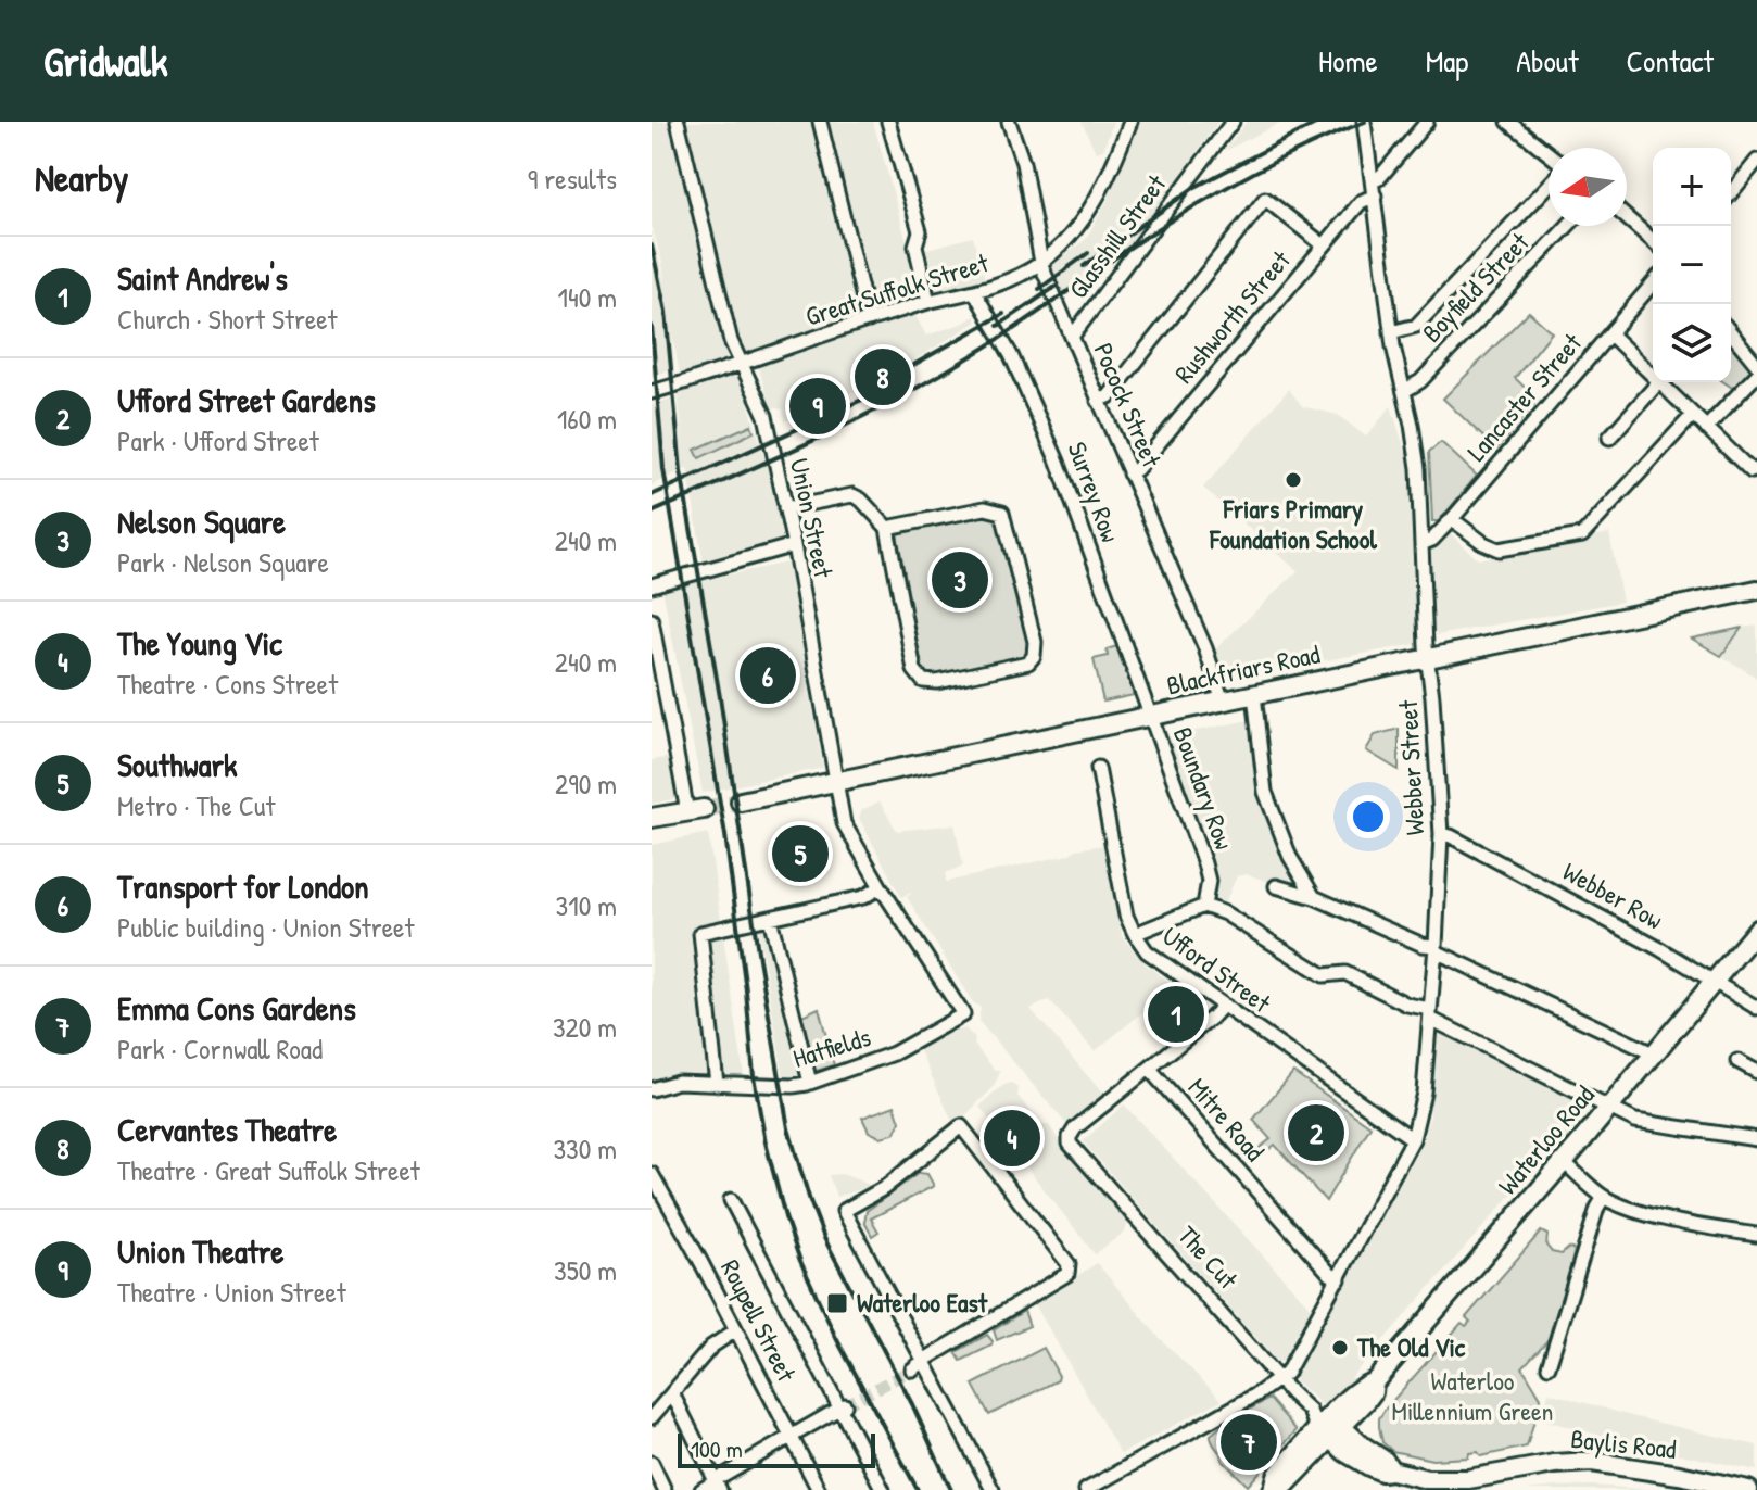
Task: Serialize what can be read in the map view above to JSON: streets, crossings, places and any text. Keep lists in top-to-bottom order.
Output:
{
  "streets": {
    "main road": ["Blackfriars Road", "Waterloo Road", "Baylis Road"],
    "street": [
      "Glasshill Street",
      "Boyfield Street",
      "Great Suffolk Street",
      "Rushworth Street",
      "Lancaster Street",
      "Pocock Street",
      "Surrey Row",
      "Union Street",
      "Webber Street",
      "Boundary Row",
      "Webber Row",
      "Ufford Street",
      "Hatfields",
      "Mitre Road",
      "The Cut",
      "Roupell Street"
    ]
  },
  "crossings": [
    ["Glasshill Street", "Pocock Street"],
    ["Boyfield Street", "Webber Street"],
    ["Great Suffolk Street", "Pocock Street"],
    ["Great Suffolk Street", "Surrey Row"],
    ["Great Suffolk Street", "Union Street"],
    ["Rushworth Street", "Pocock Street"],
    ["Rushworth Street", "Webber Street"],
    ["Lancaster Street", "Webber Street"],
    ["Pocock Street", "Blackfriars Road"],
    ["Surrey Row", "Blackfriars Road"],
    ["Surrey Row", "Boundary Row"],
    ["Union Street", "Blackfriars Road"],
    ["Blackfriars Road", "Webber Street"],
    ["Blackfriars Road", "Boundary Row"],
    ["Webber Street", "Webber Row"],
    ["Webber Street", "Ufford Street"],
    ["Webber Street", "Mitre Road"],
    ["Webber Street", "The Cut"],
    ["Webber Row", "Waterloo Road"],
    ["Mitre Road", "The Cut"],
    ["Waterloo Road", "The Cut"],
    ["Waterloo Road", "Baylis Road"],
    ["The Cut", "Baylis Road"]
  ],
  "parks": ["Waterloo Millennium Green"],
  "places": {
    "other": ["Friars Primary Foundation School", "The Old Vic"],
    "transit": ["Waterloo East"]
  },
  "scale_bar": "100 m",
  "north": "left",
  "page": {
    "header": "Gridwalk",
    "nav": [
      "Home",
      "Map",
      "About",
      "Contact"
    ],
    "heading": ["Nearby", "9 results"],
    "map_buttons": ["+", "−"],
    "list": [
      {
        "mark": "1",
        "name": "Saint Andrew's",
        "note": "Church · Short Street",
        "value": "140 m"
      },
      {
        "mark": "2",
        "name": "Ufford Street Gardens",
        "note": "Park · Ufford Street",
        "value": "160 m"
      },
      {
        "mark": "3",
        "name": "Nelson Square",
        "note": "Park · Nelson Square",
        "value": "240 m"
      },
      {
        "mark": "4",
        "name": "The Young Vic",
        "note": "Theatre · Cons Street",
        "value": "240 m"
      },
      {
        "mark": "5",
        "name": "Southwark",
        "note": "Metro · The Cut",
        "value": "290 m"
      },
      {
        "mark": "6",
        "name": "Transport for London",
        "note": "Public building · Union Street",
        "value": "310 m"
      },
      {
        "mark": "7",
        "name": "Emma Cons Gardens",
        "note": "Park · Cornwall Road",
        "value": "320 m"
      },
      {
        "mark": "8",
        "name": "Cervantes Theatre",
        "note": "Theatre · Great Suffolk Street",
        "value": "330 m"
      },
      {
        "mark": "9",
        "name": "Union Theatre",
        "note": "Theatre · Union Street",
        "value": "350 m"
      }
    ],
    "pins": [
      "8",
      "9",
      "3",
      "6",
      "5",
      "1",
      "2",
      "4",
      "7"
    ],
    "scale": "100 m"
  }
}
